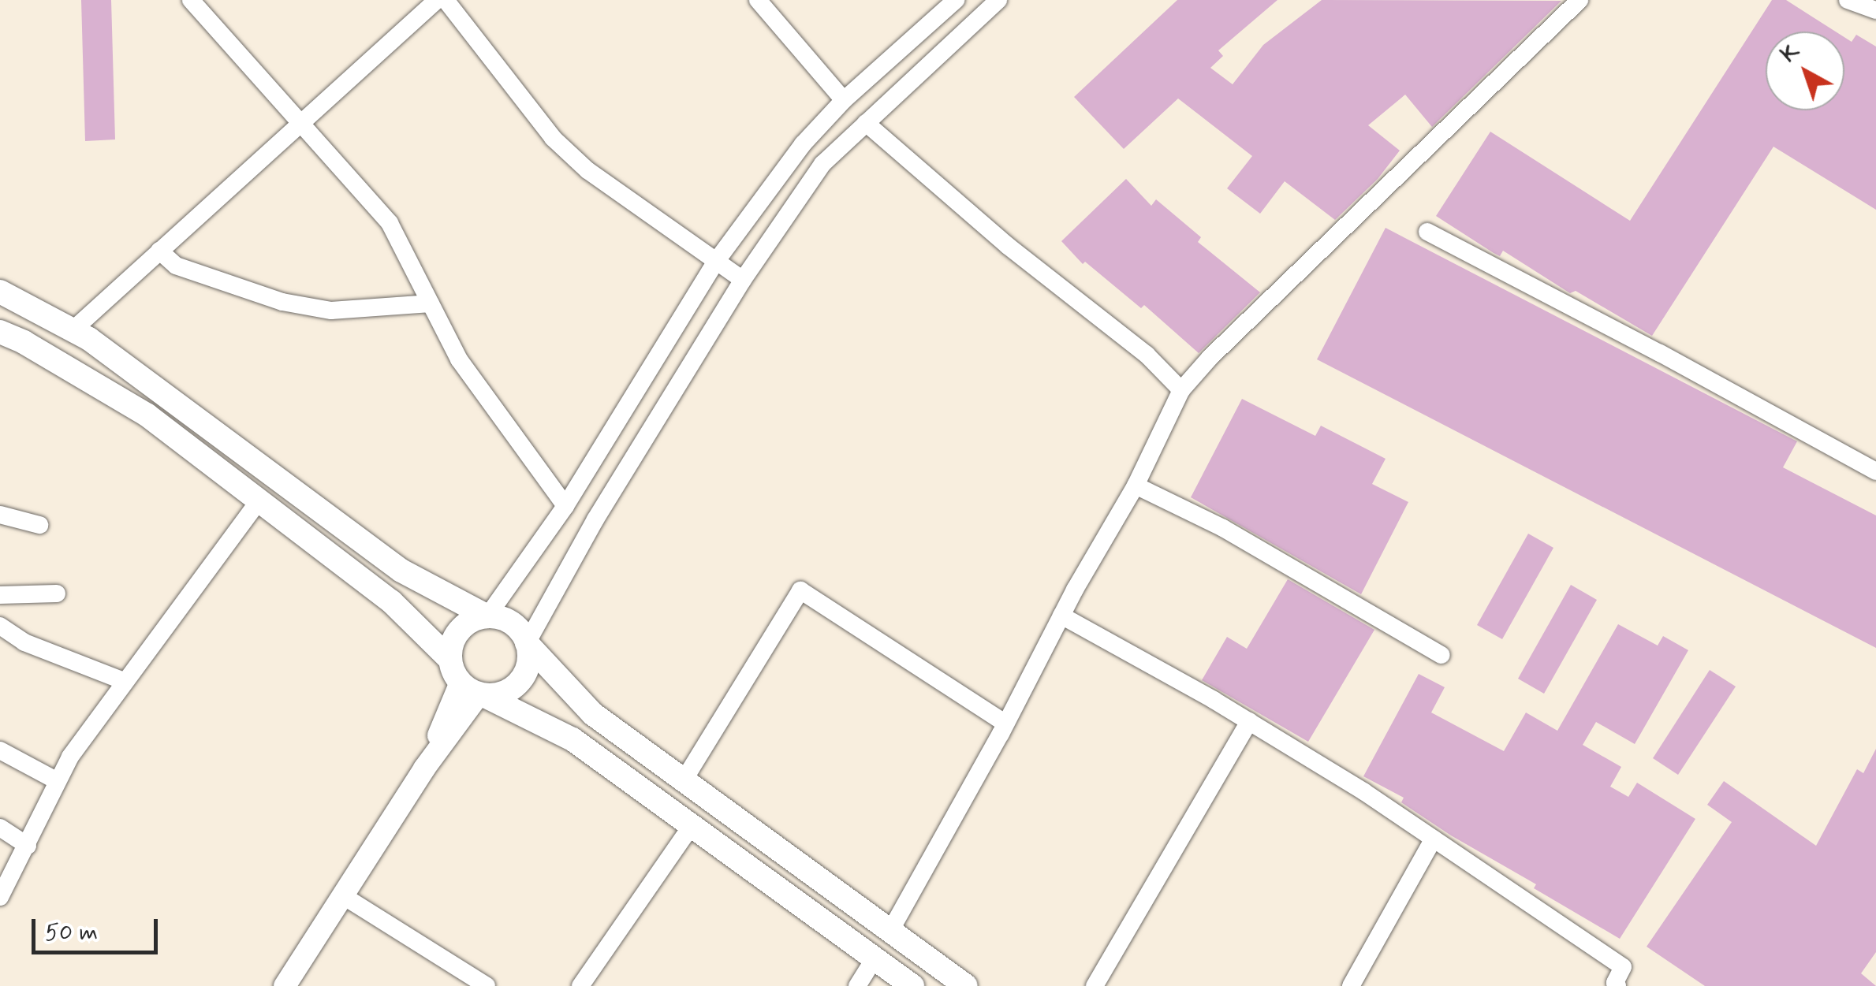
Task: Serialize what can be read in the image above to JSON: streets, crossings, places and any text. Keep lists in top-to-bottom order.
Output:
{
  "scale_bar": "50 m",
  "north": "top left"
}
